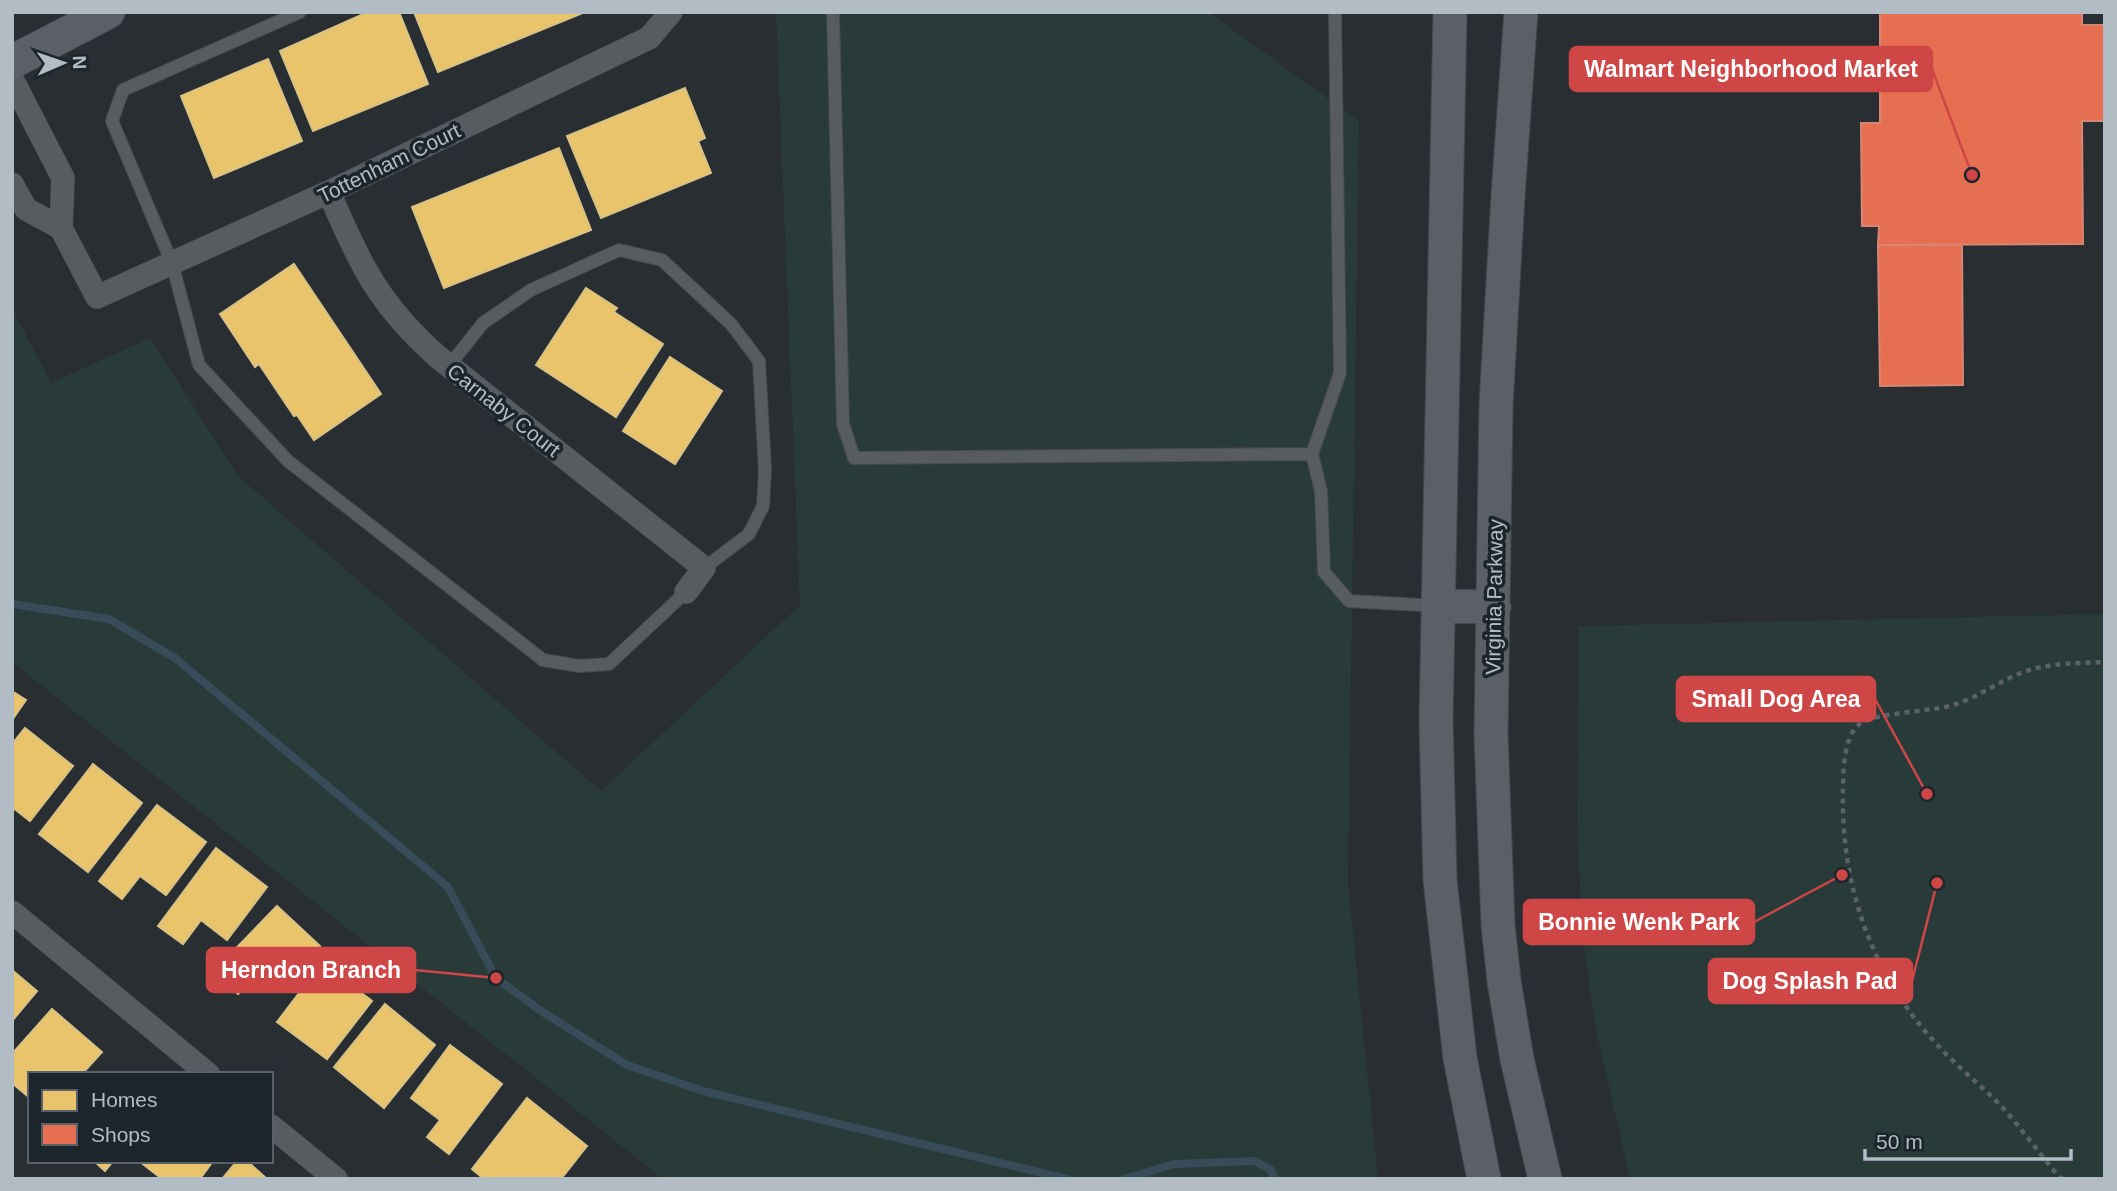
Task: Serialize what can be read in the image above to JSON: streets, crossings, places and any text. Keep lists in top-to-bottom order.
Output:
{
  "streets": {
    "main road": ["Virginia Parkway"],
    "street": ["Tottenham Court", "Carnaby Court"]
  },
  "crossings": [
    ["Tottenham Court", "Carnaby Court"]
  ],
  "places": [
    "Walmart Neighborhood Market",
    "Small Dog Area",
    "Bonnie Wenk Park",
    "Dog Splash Pad",
    "Herndon Branch"
  ],
  "legend": ["Homes", "Shops"],
  "scale_bar": "50 m",
  "north": "right"
}
